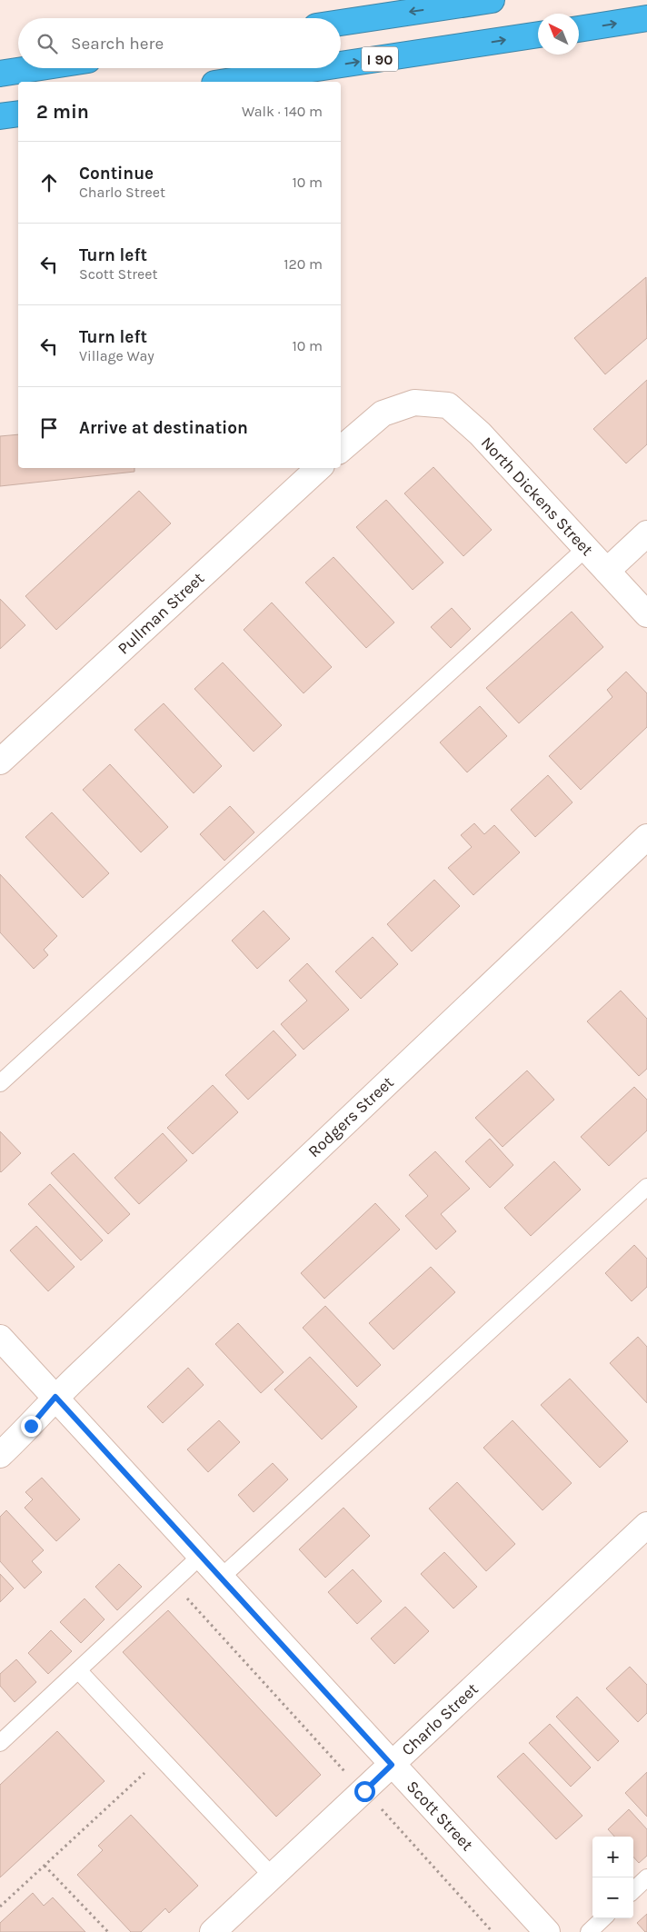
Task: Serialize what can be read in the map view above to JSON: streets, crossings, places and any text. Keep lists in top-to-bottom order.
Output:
{
  "streets": {
    "highway": ["I 90"],
    "street": [
      "North Dickens Street",
      "Pullman Street",
      "Rodgers Street",
      "Charlo Street",
      "Scott Street"
    ]
  },
  "crossings": [
    ["Rodgers Street", "Scott Street"],
    ["Charlo Street", "Scott Street"]
  ],
  "north": "top left",
  "page": {
    "search": "Search here",
    "heading": ["2 min", "Walk · 140 m"],
    "list": [
      ["Continue", "Charlo Street", "10 m"],
      ["Turn left", "Scott Street", "120 m"],
      ["Turn left", "Village Way", "10 m"],
      "Arrive at destination"
    ],
    "map_buttons": ["+", "−"]
  }
}
